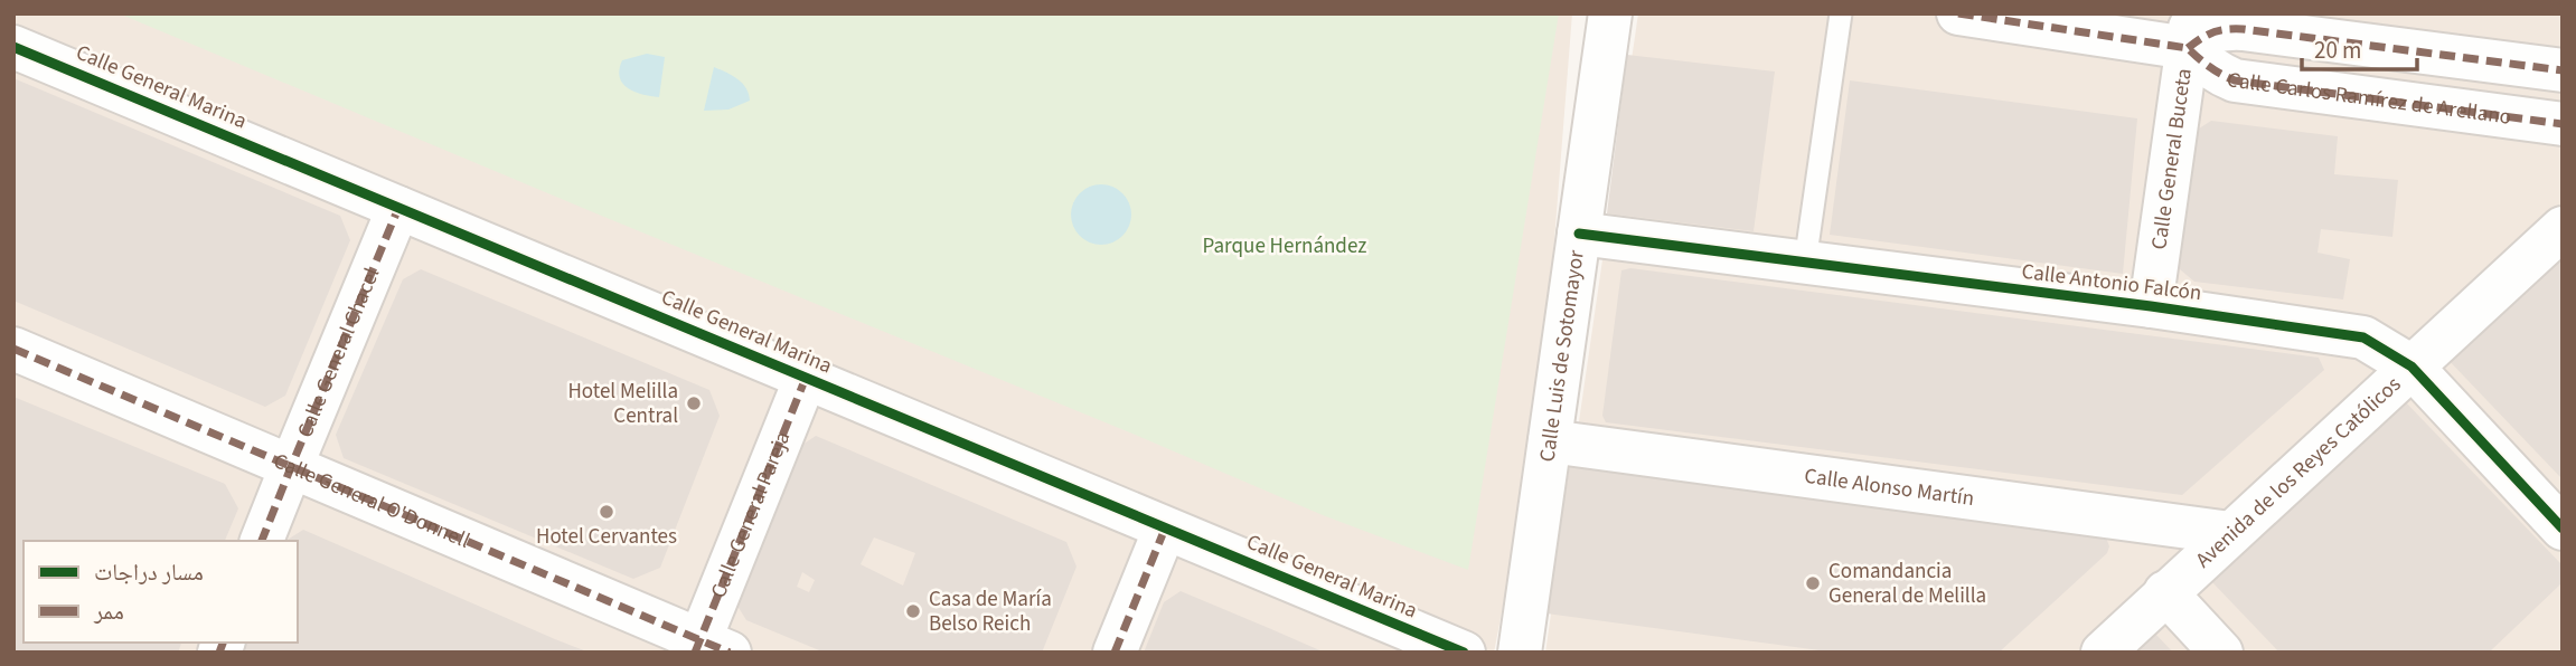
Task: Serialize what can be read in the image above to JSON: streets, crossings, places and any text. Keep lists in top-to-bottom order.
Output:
{
  "streets": {
    "street": [
      "Calle General Marina",
      "Calle Carlos Ramírez de Arellano",
      "Calle General Buceta",
      "Calle Antonio Falcón",
      "Calle General Chacel",
      "Calle Luis de Sotomayor",
      "Avenida de los Reyes Católicos",
      "Calle Alonso Martín",
      "Calle General O'Donnell",
      "Calle General Pareja"
    ]
  },
  "crossings": [
    ["Calle General Marina", "Calle General Chacel"],
    ["Calle General Marina", "Calle General Pareja"],
    ["Calle Carlos Ramírez de Arellano", "Calle General Buceta"],
    ["Calle General Buceta", "Calle Antonio Falcón"],
    ["Calle Antonio Falcón", "Calle Luis de Sotomayor"],
    ["Calle Antonio Falcón", "Avenida de los Reyes Católicos"],
    ["Calle General Chacel", "Calle General O'Donnell"],
    ["Calle Luis de Sotomayor", "Calle Alonso Martín"],
    ["Avenida de los Reyes Católicos", "Calle Alonso Martín"],
    ["Calle General O'Donnell", "Calle General Pareja"]
  ],
  "parks": ["Parque Hernández"],
  "places": [
    "Hotel Melilla Central",
    "Hotel Cervantes",
    "Comandancia General de Melilla",
    "Casa de María Belso Reich"
  ],
  "legend": ["مسار دراجات", "ممر"],
  "scale_bar": "20 m"
}
